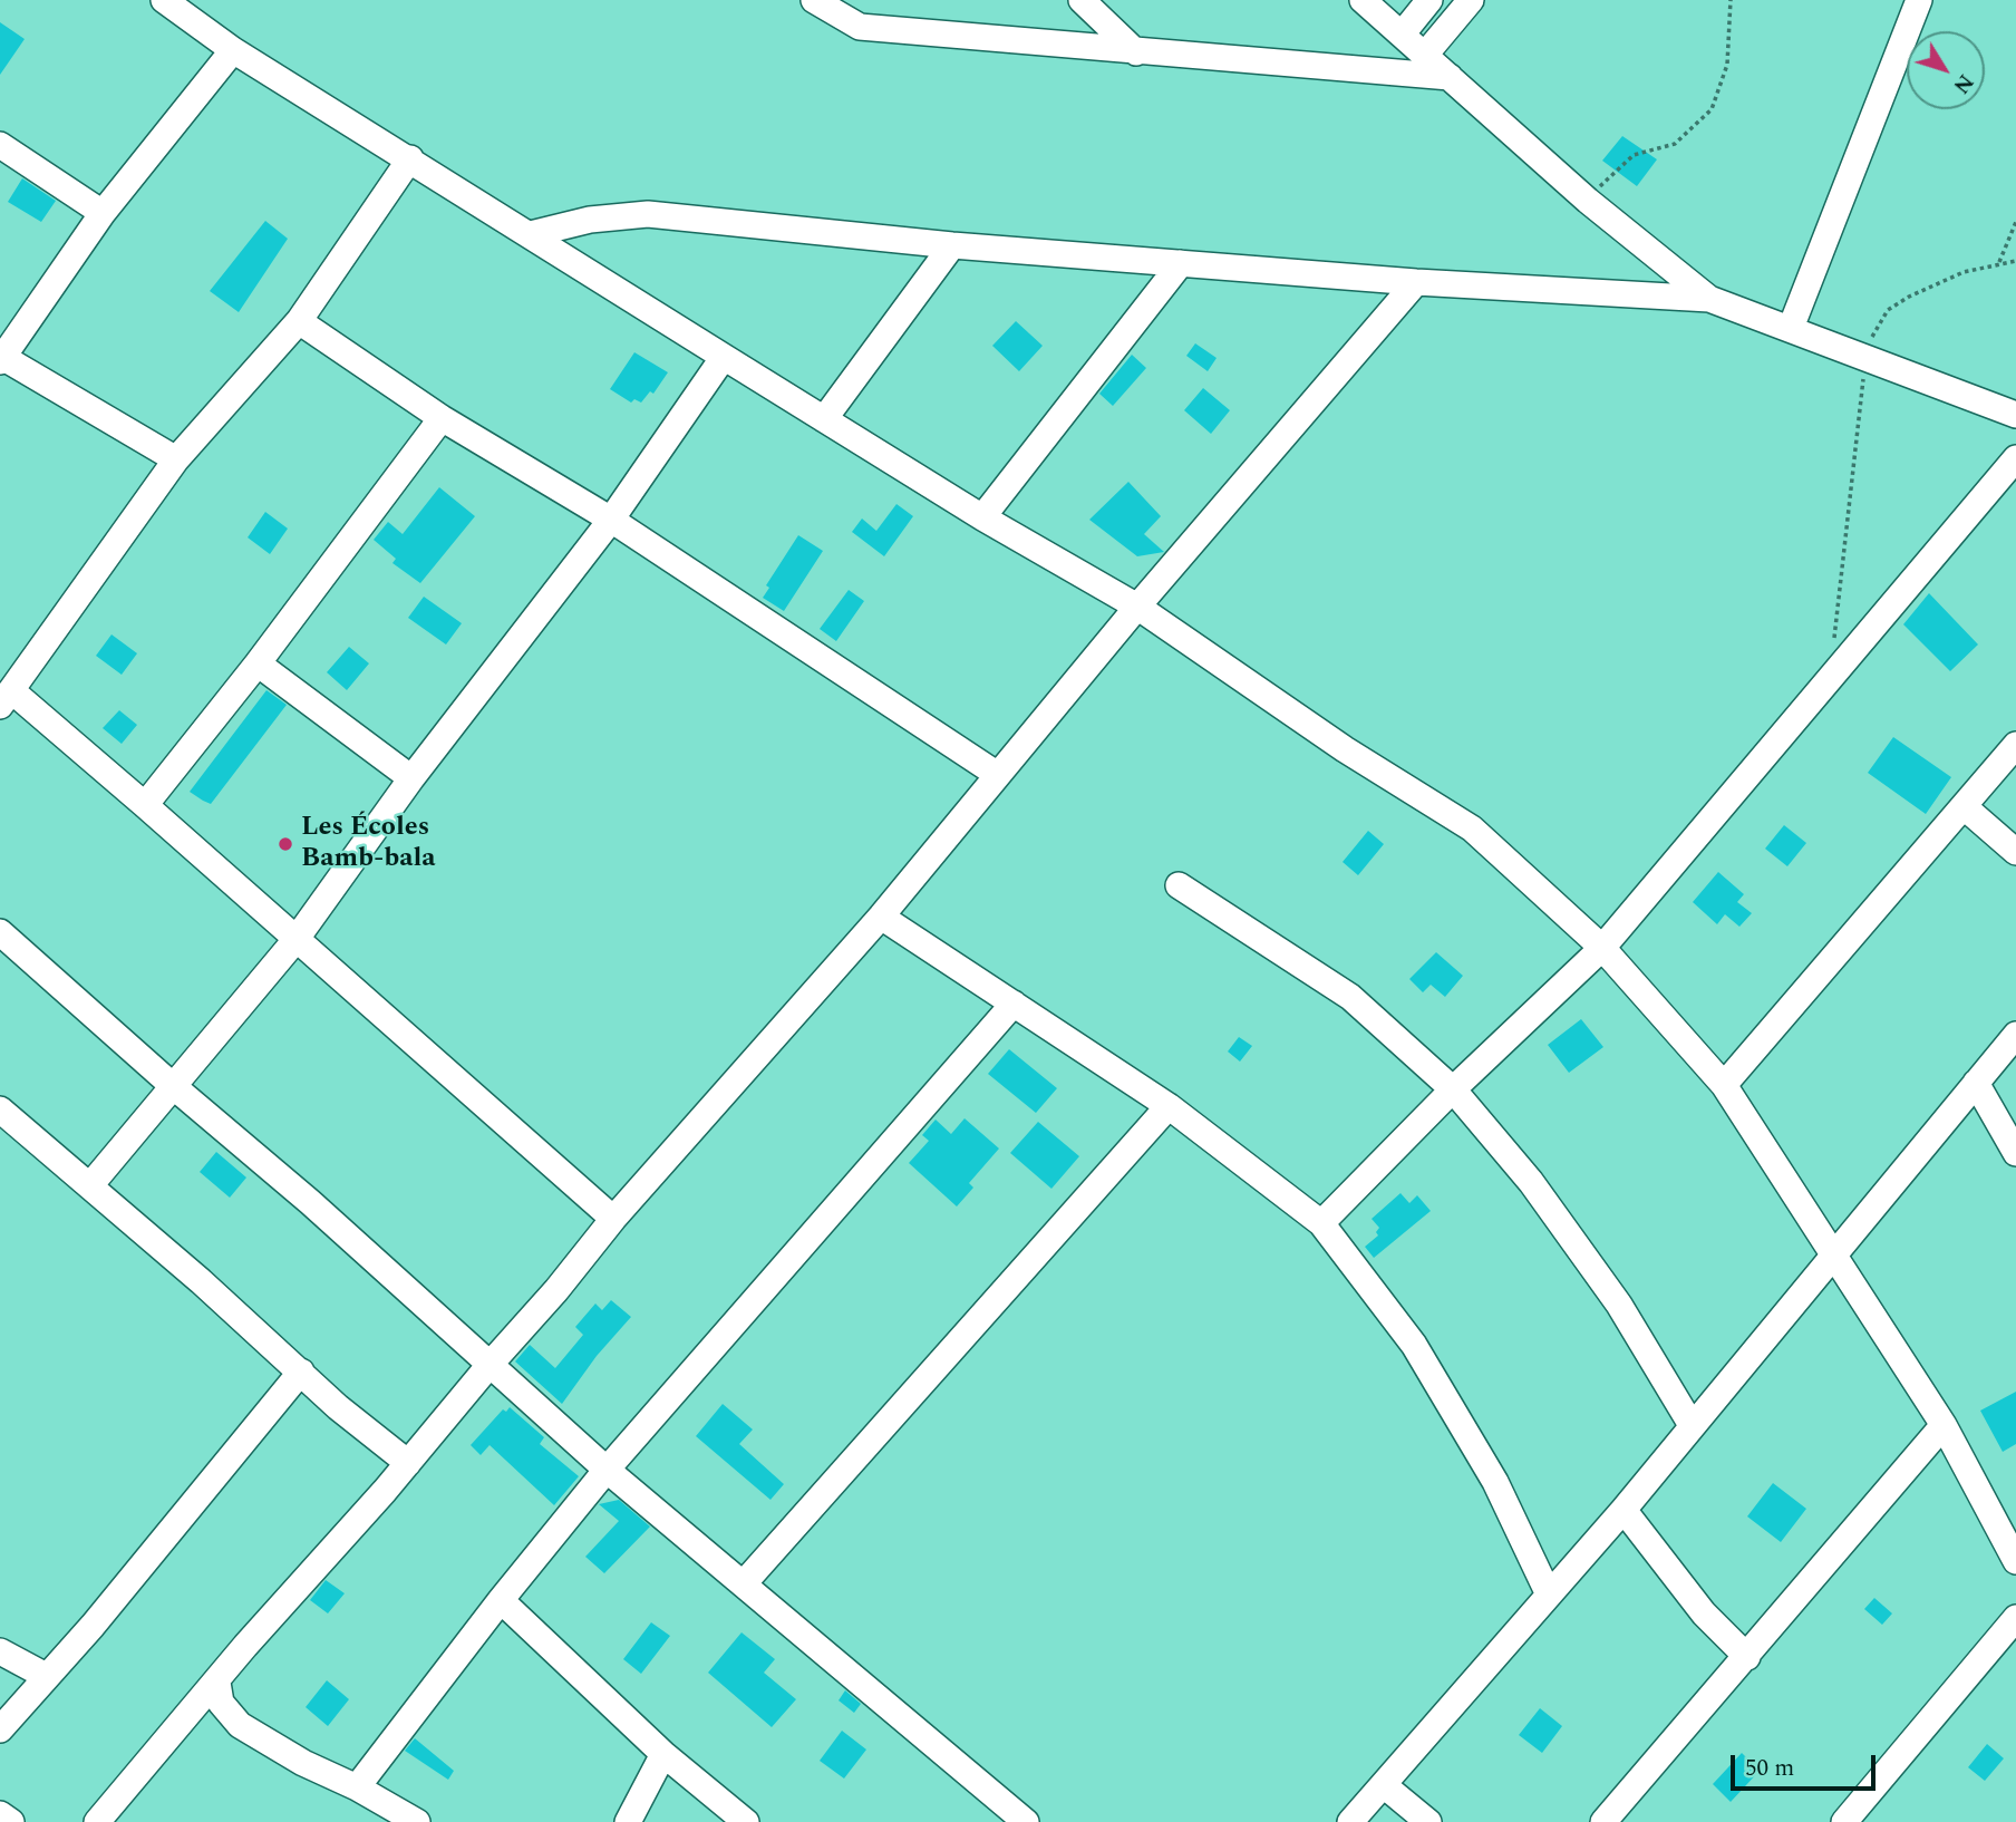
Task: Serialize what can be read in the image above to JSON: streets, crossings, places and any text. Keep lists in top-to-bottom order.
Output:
{
  "places": ["Les Écoles Bamb-bala"],
  "scale_bar": "50 m",
  "north": "bottom right"
}
